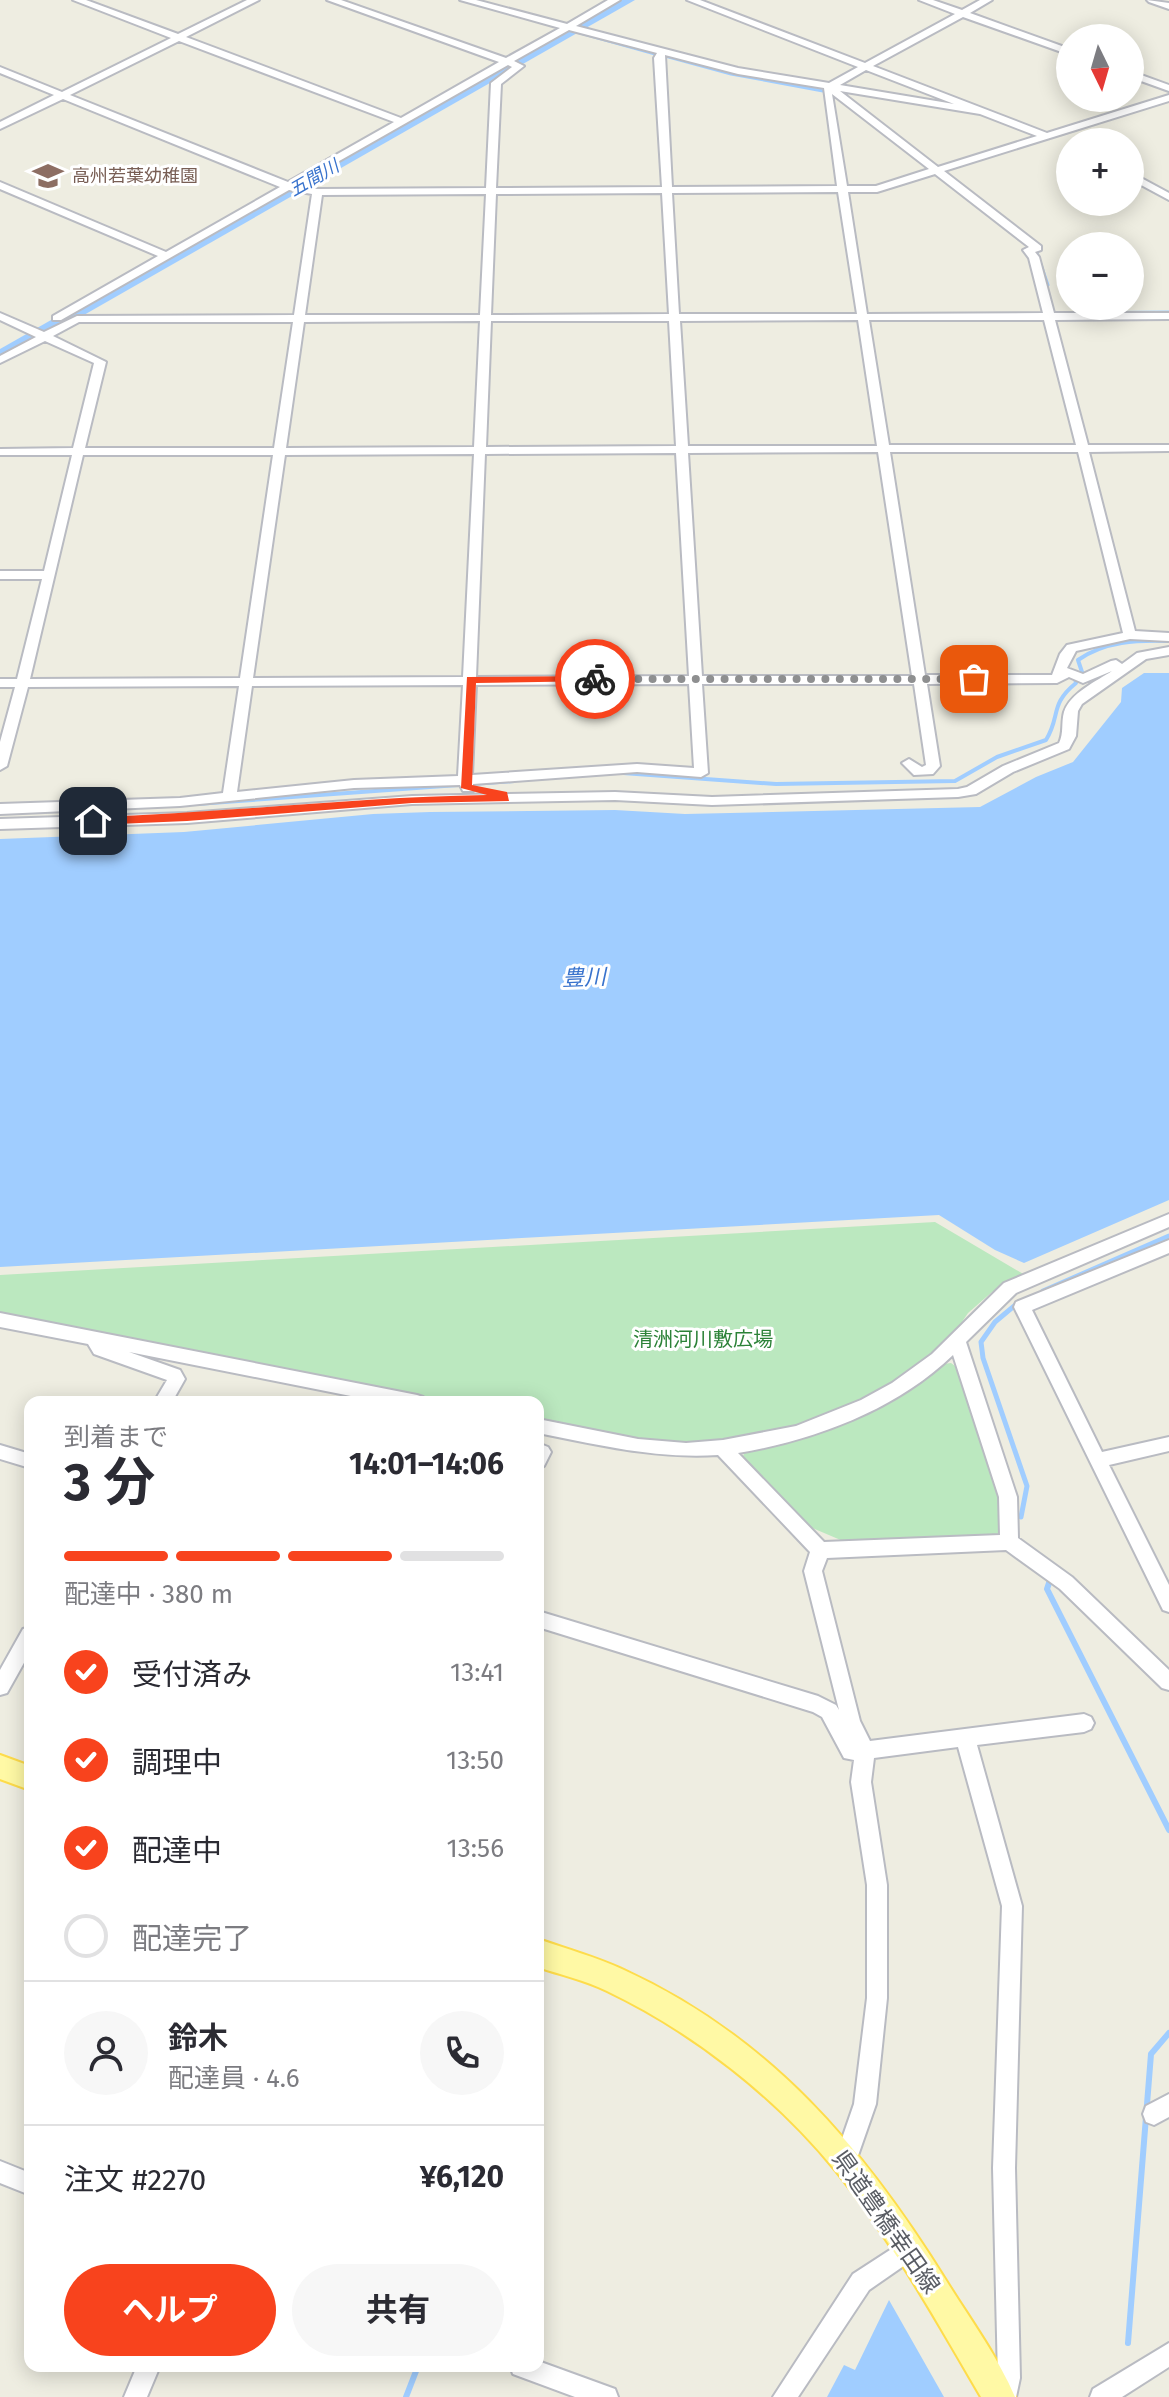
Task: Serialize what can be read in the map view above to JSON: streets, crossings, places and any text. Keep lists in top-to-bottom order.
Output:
{
  "streets": {
    "main road": ["県道豊橋幸田線"]
  },
  "water": ["五間川", "豊川"],
  "parks": ["清洲河川敷広場"],
  "places": {
    "school or university": ["高州若葉幼稚園"]
  },
  "north": "bottom",
  "page": {
    "map_buttons": ["+", "−"],
    "heading": ["3 分", "到着まで", "14:01–14:06"],
    "panel": [
      "鈴木",
      "配達員 · 4.6",
      "注文 #2270",
      "¥6,120"
    ],
    "bar": "配達中 · 380 m",
    "list": [
      ["受付済み", "13:41"],
      ["調理中", "13:50"],
      ["配達中", "13:56"],
      "配達完了"
    ],
    "buttons": ["ヘルプ", "共有"]
  }
}
